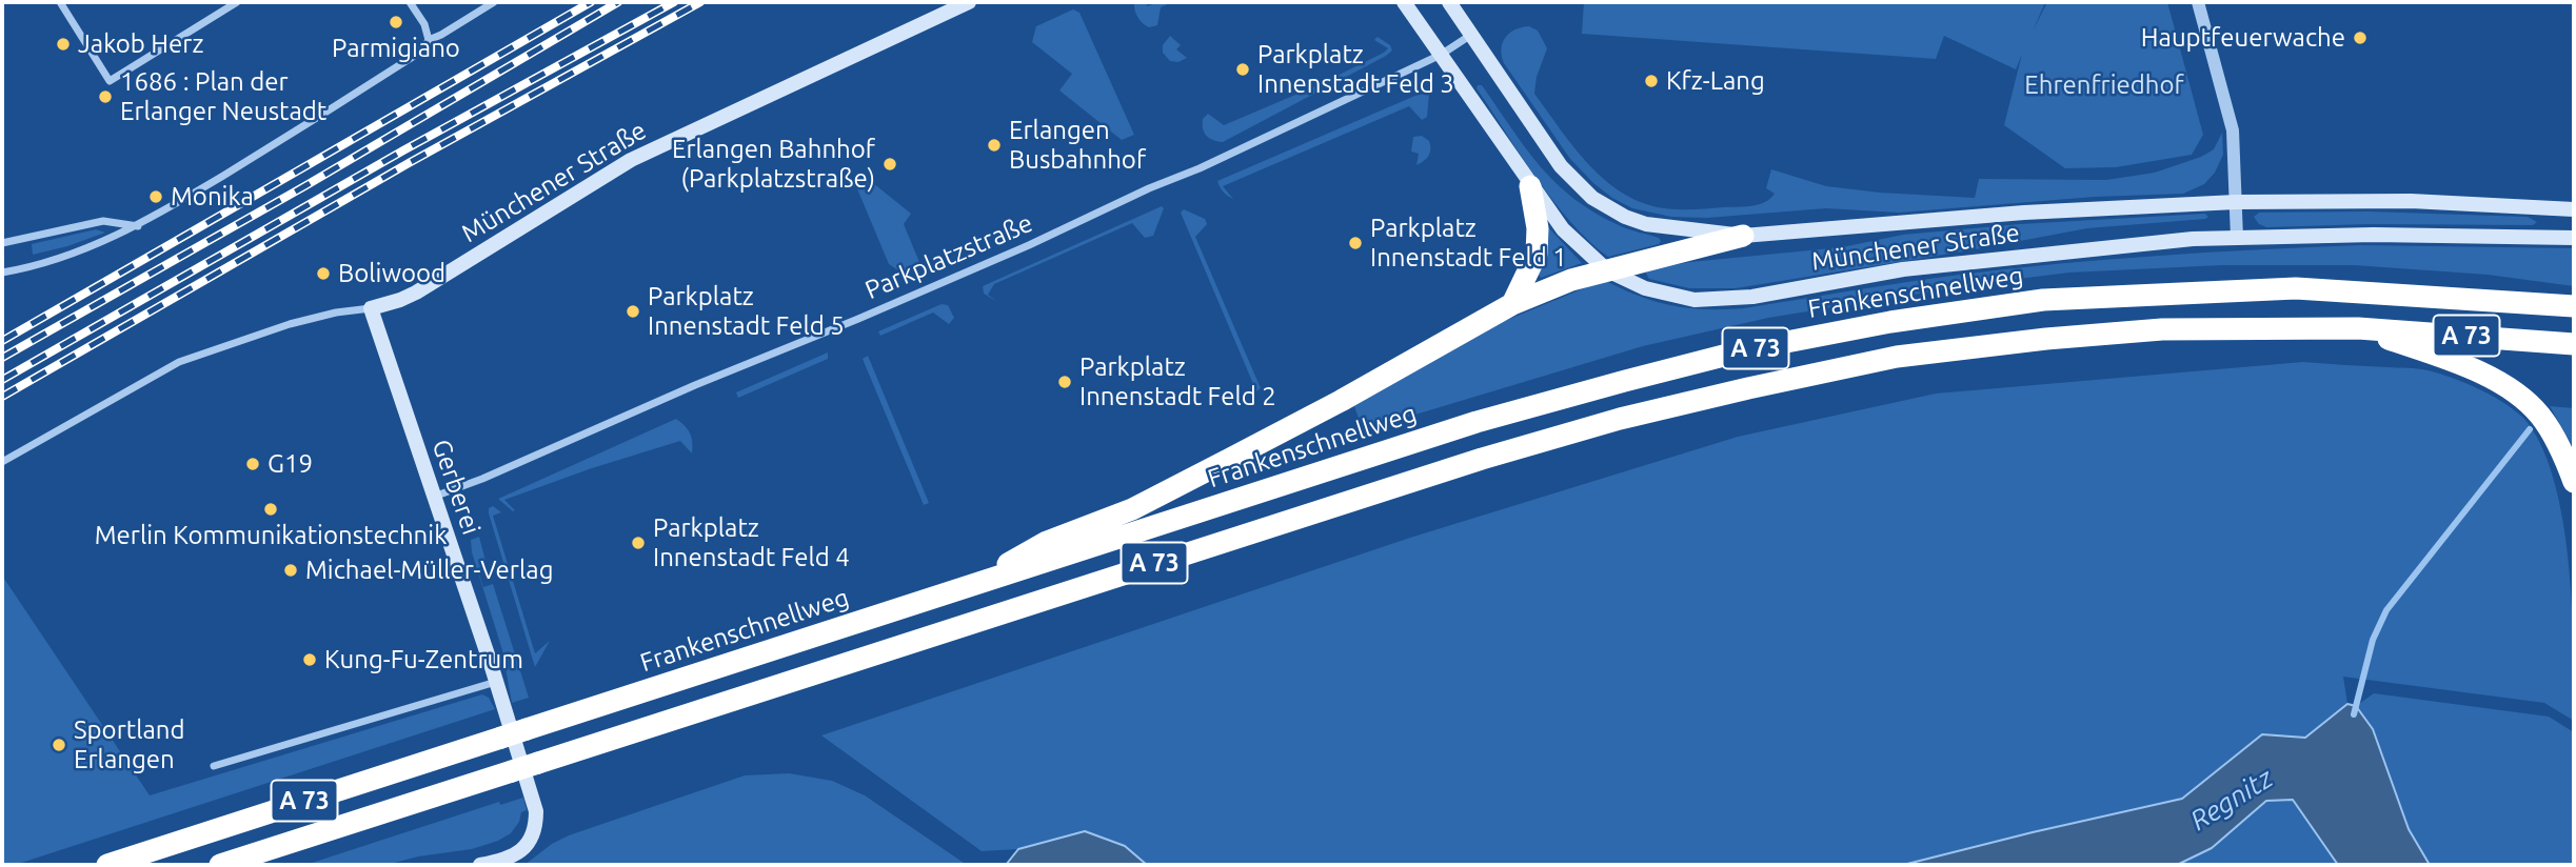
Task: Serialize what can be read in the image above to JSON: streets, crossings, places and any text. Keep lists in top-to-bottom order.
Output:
{
  "streets": {
    "highway": ["Frankenschnellweg", "A 73"],
    "main road": ["Münchener Straße", "Gerberei"],
    "street": ["Parkplatzstraße"]
  },
  "crossings": [
    ["Münchener Straße", "Parkplatzstraße"],
    ["Münchener Straße", "Gerberei"],
    ["Parkplatzstraße", "Gerberei"]
  ],
  "water": ["Regnitz"],
  "parks": ["Ehrenfriedhof"],
  "places": [
    "Parmigiano",
    "Hauptfeuerwache",
    "Jakob Herz",
    "Parkplatz Innenstadt Feld 3",
    "Kfz-Lang",
    "1686 : Plan der Erlanger Neustadt",
    "Erlangen Busbahnhof",
    "Erlangen Bahnhof (Parkplatzstraße)",
    "Monika",
    "Parkplatz Innenstadt Feld 1",
    "Boliwood",
    "Parkplatz Innenstadt Feld 5",
    "Parkplatz Innenstadt Feld 2",
    "G19",
    "Merlin Kommunikationstechnik",
    "Parkplatz Innenstadt Feld 4",
    "Michael-Müller-Verlag",
    "Kung-Fu-Zentrum",
    "Sportland Erlangen"
  ]
}
